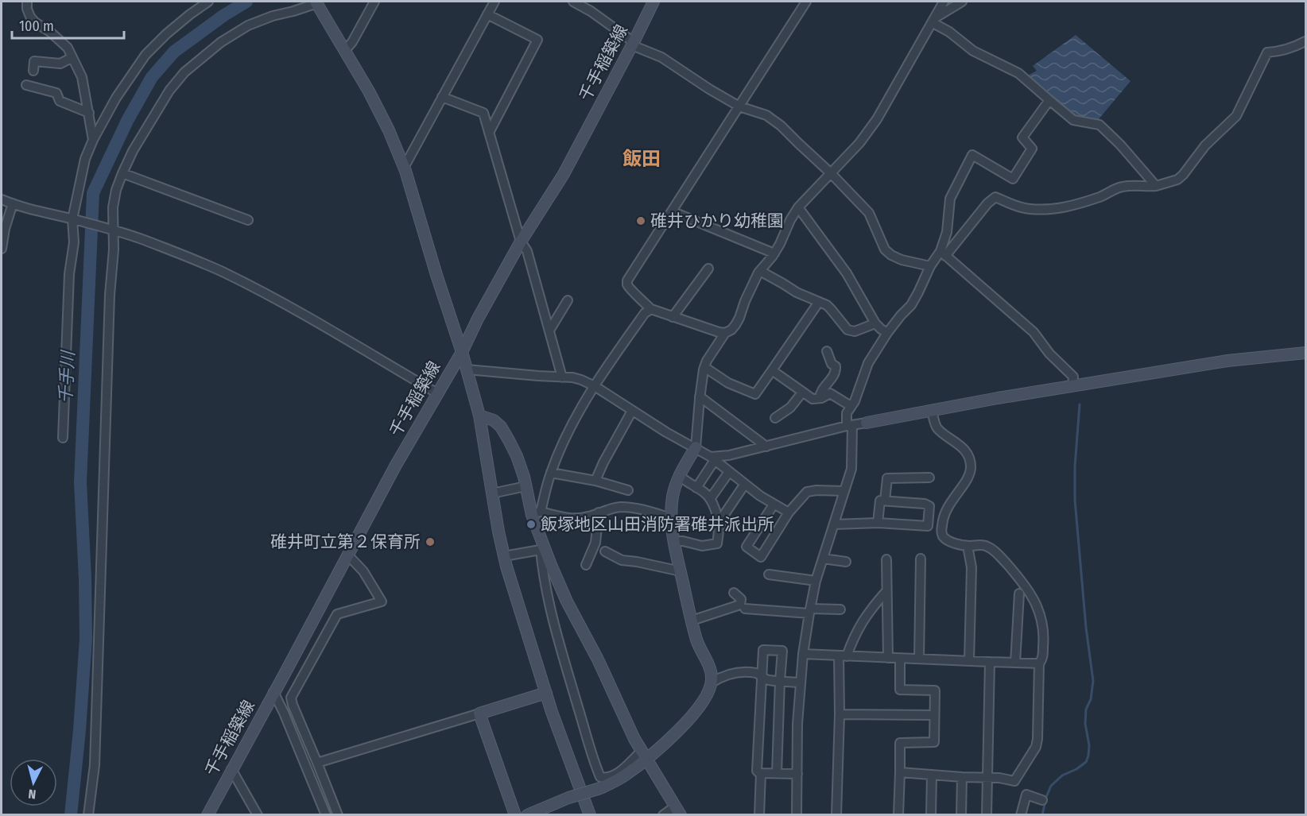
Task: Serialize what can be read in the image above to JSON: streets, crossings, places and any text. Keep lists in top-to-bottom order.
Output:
{
  "streets": {
    "street": ["千手稲築線"]
  },
  "districts": ["飯田"],
  "water": ["千手川"],
  "places": ["碓井ひかり幼稚園", "飯塚地区山田消防署碓井派出所", "碓井町立第２保育所"],
  "scale_bar": "100 m",
  "north": "bottom"
}
